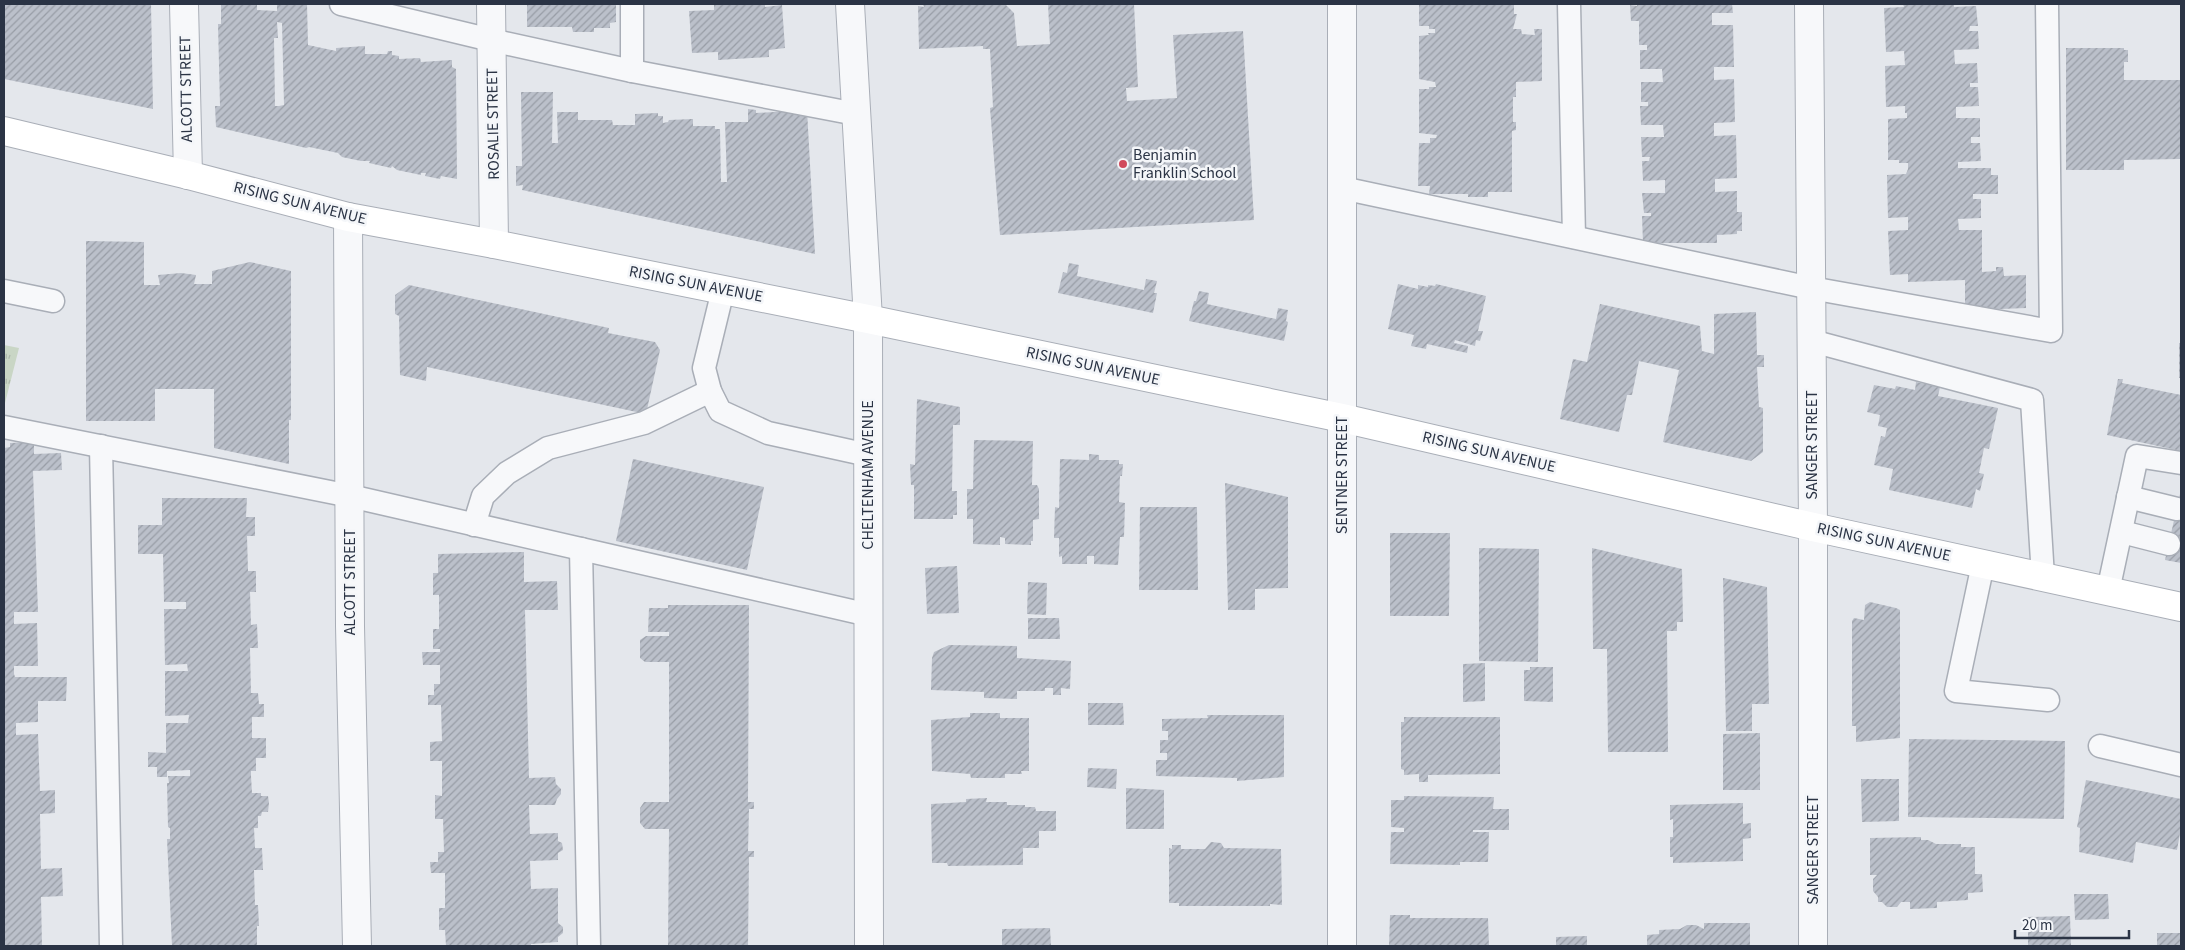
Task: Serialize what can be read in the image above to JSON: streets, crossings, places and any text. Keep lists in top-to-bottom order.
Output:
{
  "streets": {
    "main road": ["RISING SUN AVENUE"],
    "street": [
      "ALCOTT STREET",
      "ROSALIE STREET",
      "SANGER STREET",
      "CHELTENHAM AVENUE",
      "SENTNER STREET"
    ]
  },
  "crossings": [
    ["ALCOTT STREET", "RISING SUN AVENUE"],
    ["ROSALIE STREET", "RISING SUN AVENUE"],
    ["RISING SUN AVENUE", "SANGER STREET"],
    ["RISING SUN AVENUE", "CHELTENHAM AVENUE"],
    ["RISING SUN AVENUE", "SENTNER STREET"]
  ],
  "places": ["Benjamin Franklin School"],
  "scale_bar": "20 m"
}
